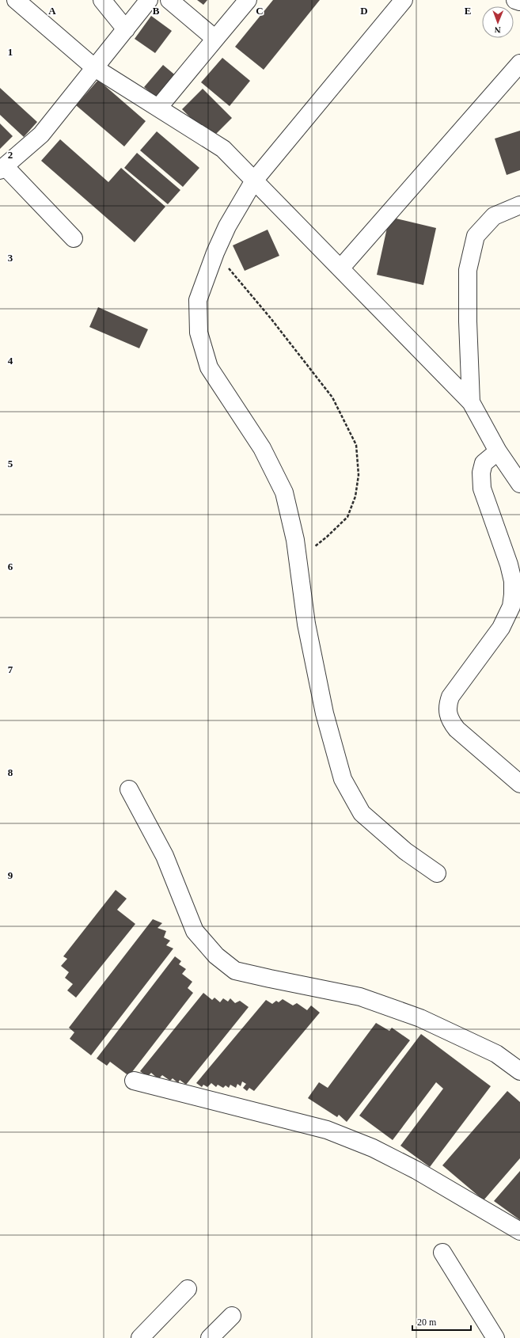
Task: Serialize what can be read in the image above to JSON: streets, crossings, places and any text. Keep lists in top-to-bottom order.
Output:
{
  "scale_bar": "20 m",
  "north": "bottom",
  "grid": {
    "columns": [
      "A",
      "B",
      "C",
      "D",
      "E"
    ],
    "rows": [
      "1",
      "2",
      "3",
      "4",
      "5",
      "6",
      "7",
      "8",
      "9"
    ]
  }
}
